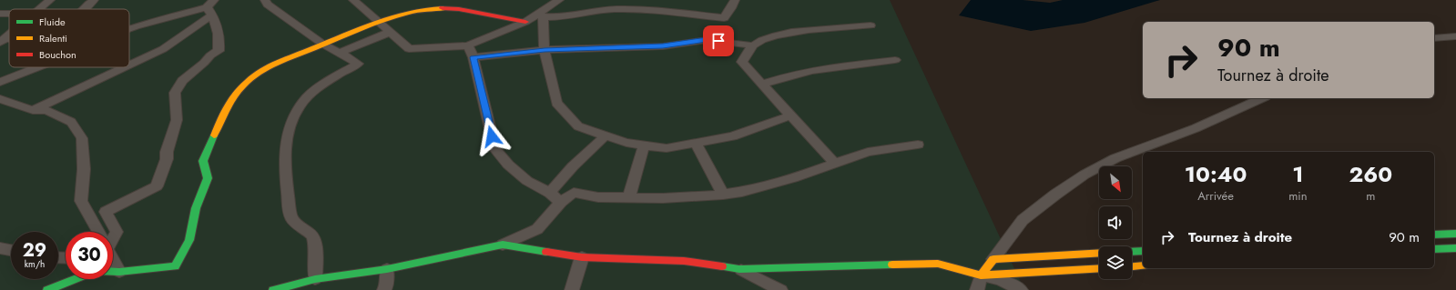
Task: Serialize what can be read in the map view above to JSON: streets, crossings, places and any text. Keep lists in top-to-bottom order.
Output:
{
  "legend": ["Fluide", "Ralenti", "Bouchon"],
  "north": "bottom right",
  "page": {
    "turn": ["90 m", "Tournez à droite"],
    "eta": [
      "10:40",
      "Arrivée",
      "1",
      "min",
      "260",
      "m"
    ],
    "list": [
      {
        "name": "Tournez à droite",
        "value": "90 m"
      }
    ],
    "speed": "29 km/h",
    "limit": "30"
  }
}
